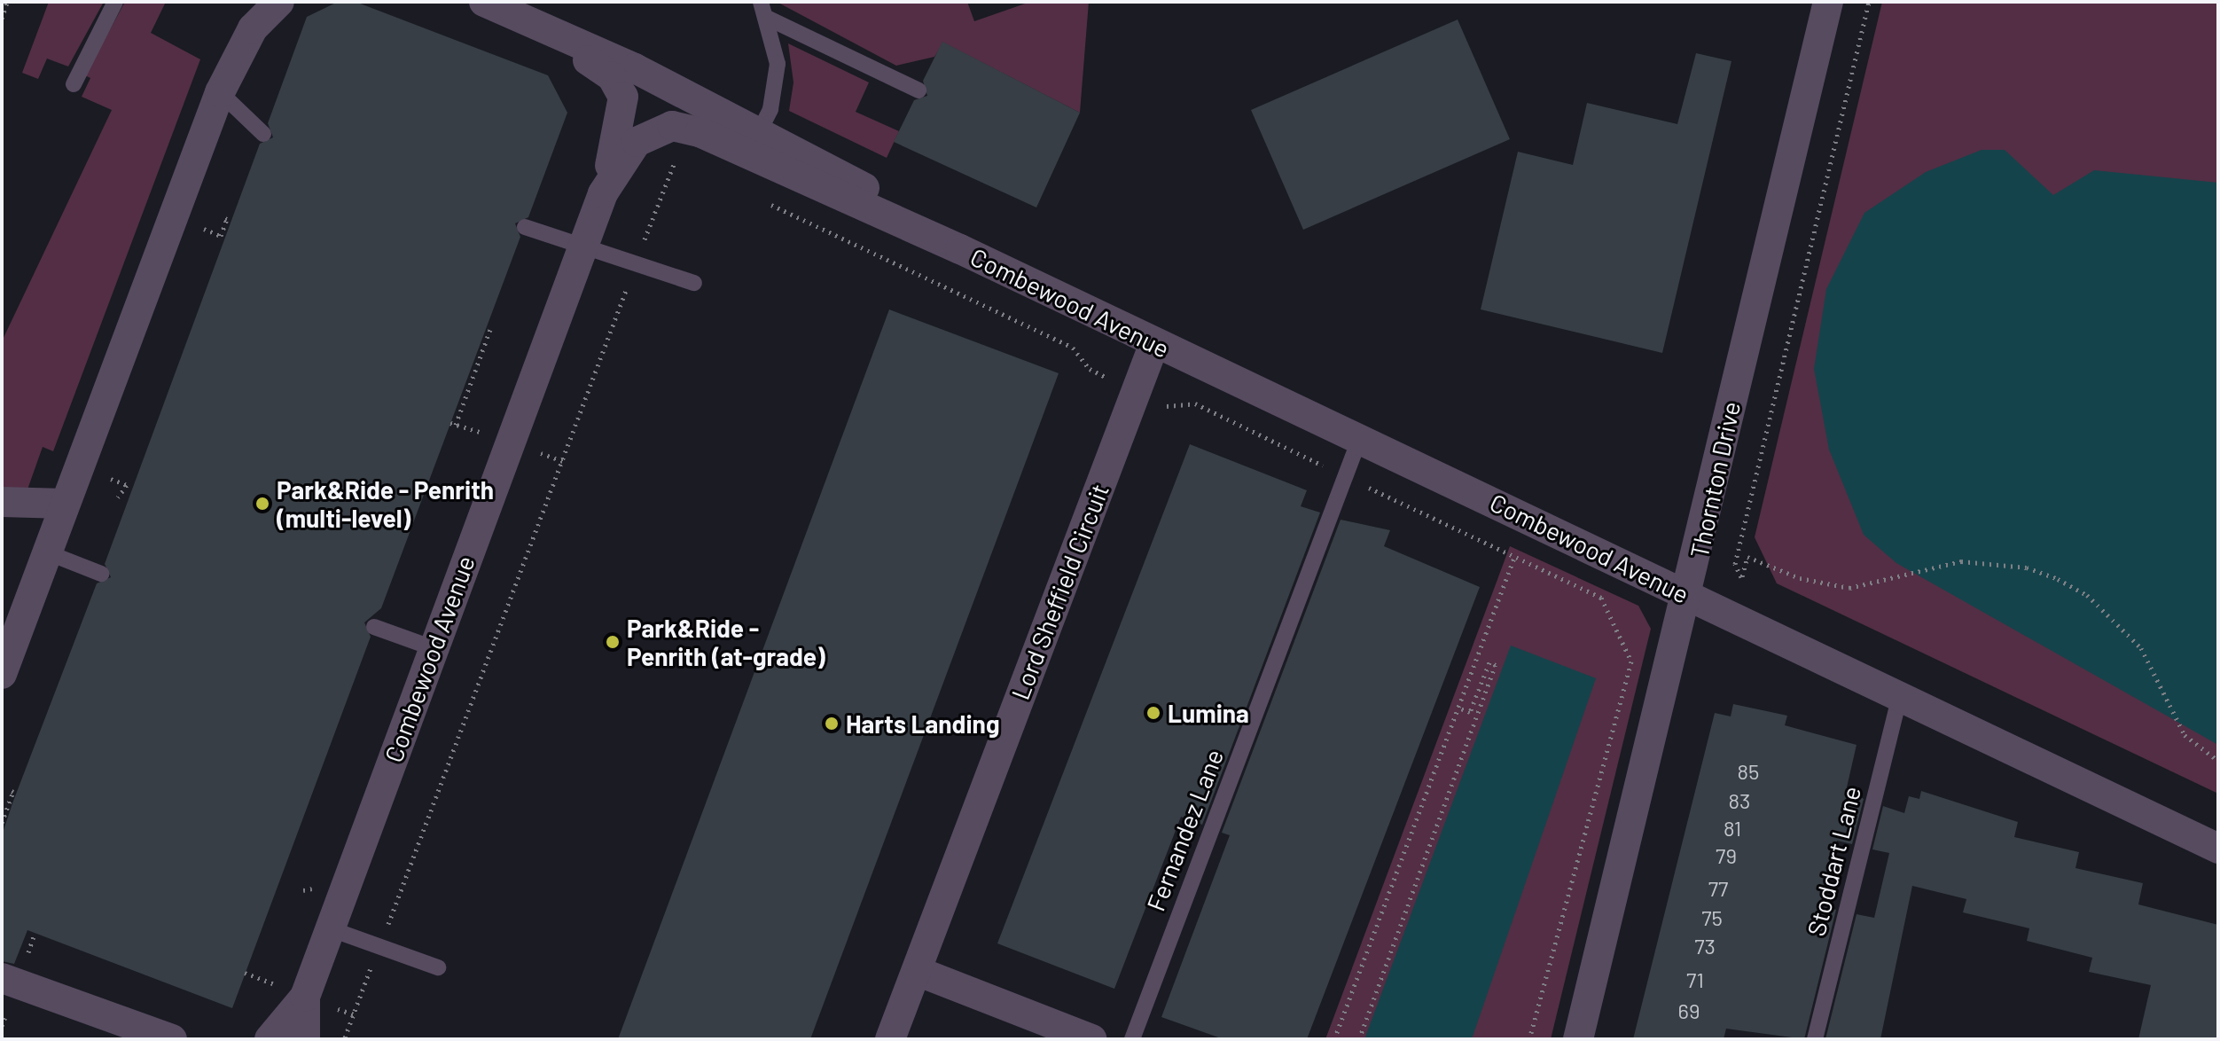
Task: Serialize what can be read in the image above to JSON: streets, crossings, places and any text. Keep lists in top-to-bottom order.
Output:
{
  "streets": {
    "street": ["Combewood Avenue", "Thornton Drive", "Lord Sheffield Circuit"],
    "lane": ["Fernandez Lane", "Stoddart Lane"]
  },
  "crossings": [
    ["Combewood Avenue", "Thornton Drive"],
    ["Combewood Avenue", "Lord Sheffield Circuit"],
    ["Combewood Avenue", "Fernandez Lane"],
    ["Combewood Avenue", "Stoddart Lane"]
  ],
  "places": [
    "Park&Ride - Penrith (multi-level)",
    "Park&Ride - Penrith (at-grade)",
    "Lumina",
    "Harts Landing"
  ],
  "house_numbers": [
    "85",
    "83",
    "81",
    "79",
    "77",
    "75",
    "73",
    "71",
    "69"
  ]
}
